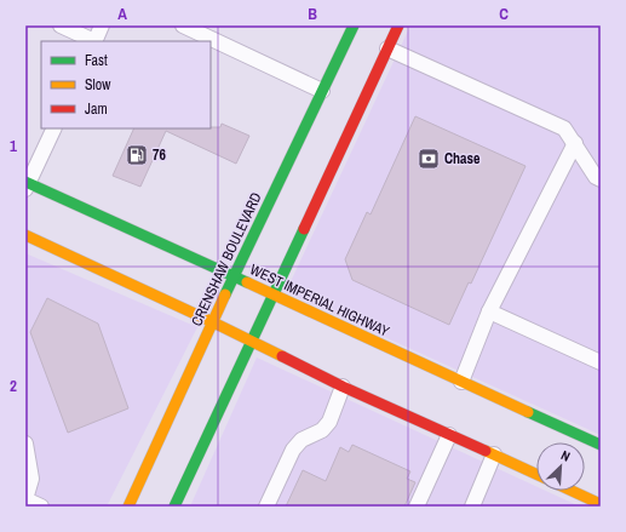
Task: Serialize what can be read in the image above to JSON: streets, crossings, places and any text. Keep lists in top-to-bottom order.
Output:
{
  "streets": {
    "main road": ["CRENSHAW BOULEVARD", "WEST IMPERIAL HIGHWAY"]
  },
  "crossings": [
    ["CRENSHAW BOULEVARD", "WEST IMPERIAL HIGHWAY"]
  ],
  "places": {
    "fuel station": ["76"],
    "bank": ["Chase"]
  },
  "legend": ["Fast", "Slow", "Jam"],
  "north": "top right",
  "grid": {
    "columns": ["A", "B", "C"],
    "rows": ["1", "2"]
  }
}
